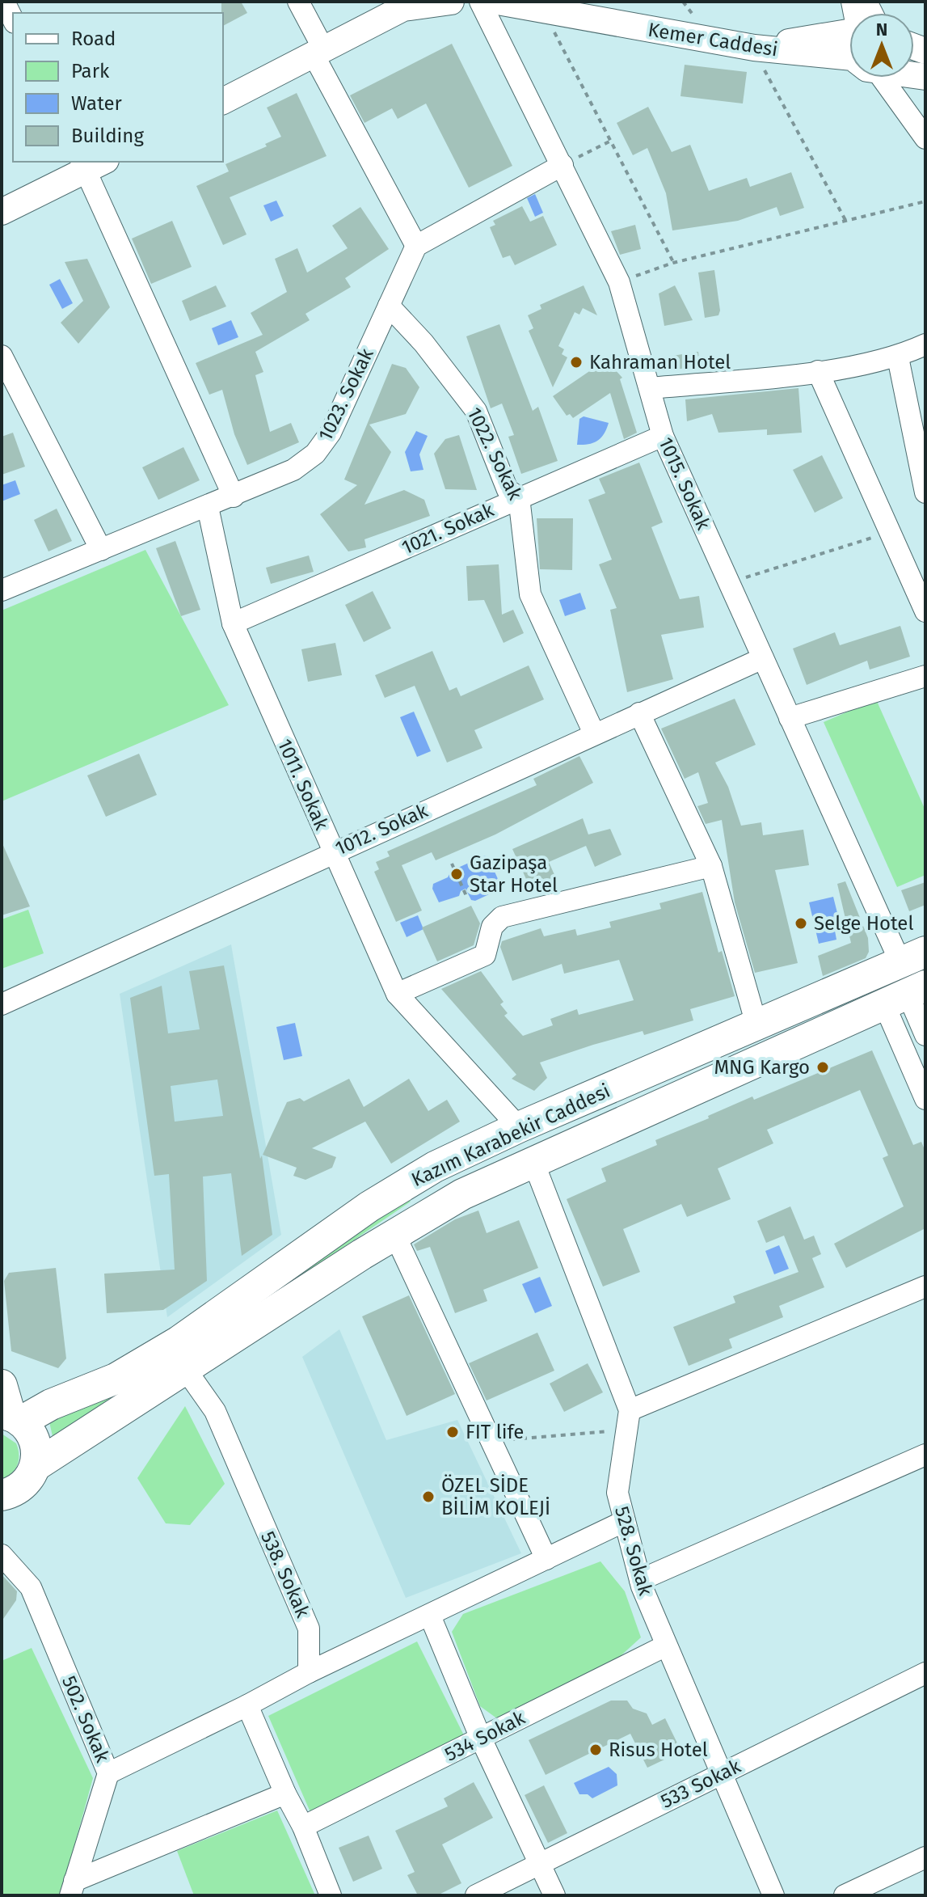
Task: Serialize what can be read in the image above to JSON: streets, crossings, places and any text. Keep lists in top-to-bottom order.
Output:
{
  "streets": {
    "main road": ["Kazım Karabekir Caddesi"],
    "street": [
      "Kemer Caddesi",
      "1023. Sokak",
      "1022. Sokak",
      "1015. Sokak",
      "1021. Sokak",
      "1011. Sokak",
      "1012. Sokak",
      "528. Sokak",
      "538. Sokak",
      "502. Sokak",
      "534 Sokak",
      "533 Sokak"
    ]
  },
  "crossings": [
    ["1023. Sokak", "1022. Sokak"],
    ["1023. Sokak", "1011. Sokak"],
    ["1022. Sokak", "1021. Sokak"],
    ["1022. Sokak", "1012. Sokak"],
    ["1015. Sokak", "1021. Sokak"],
    ["1015. Sokak", "1012. Sokak"],
    ["1015. Sokak", "Kazım Karabekir Caddesi"],
    ["1021. Sokak", "1011. Sokak"],
    ["1011. Sokak", "1012. Sokak"],
    ["1011. Sokak", "Kazım Karabekir Caddesi"],
    ["Kazım Karabekir Caddesi", "528. Sokak"],
    ["Kazım Karabekir Caddesi", "538. Sokak"],
    ["528. Sokak", "534 Sokak"],
    ["528. Sokak", "533 Sokak"]
  ],
  "places": [
    "Kahraman Hotel",
    "Gazipaşa Star Hotel",
    "Selge Hotel",
    "MNG Kargo",
    "FIT life",
    "ÖZEL SİDE BİLİM KOLEJİ",
    "Risus Hotel"
  ],
  "legend": [
    "Road",
    "Park",
    "Water",
    "Building"
  ],
  "north": "top"
}
